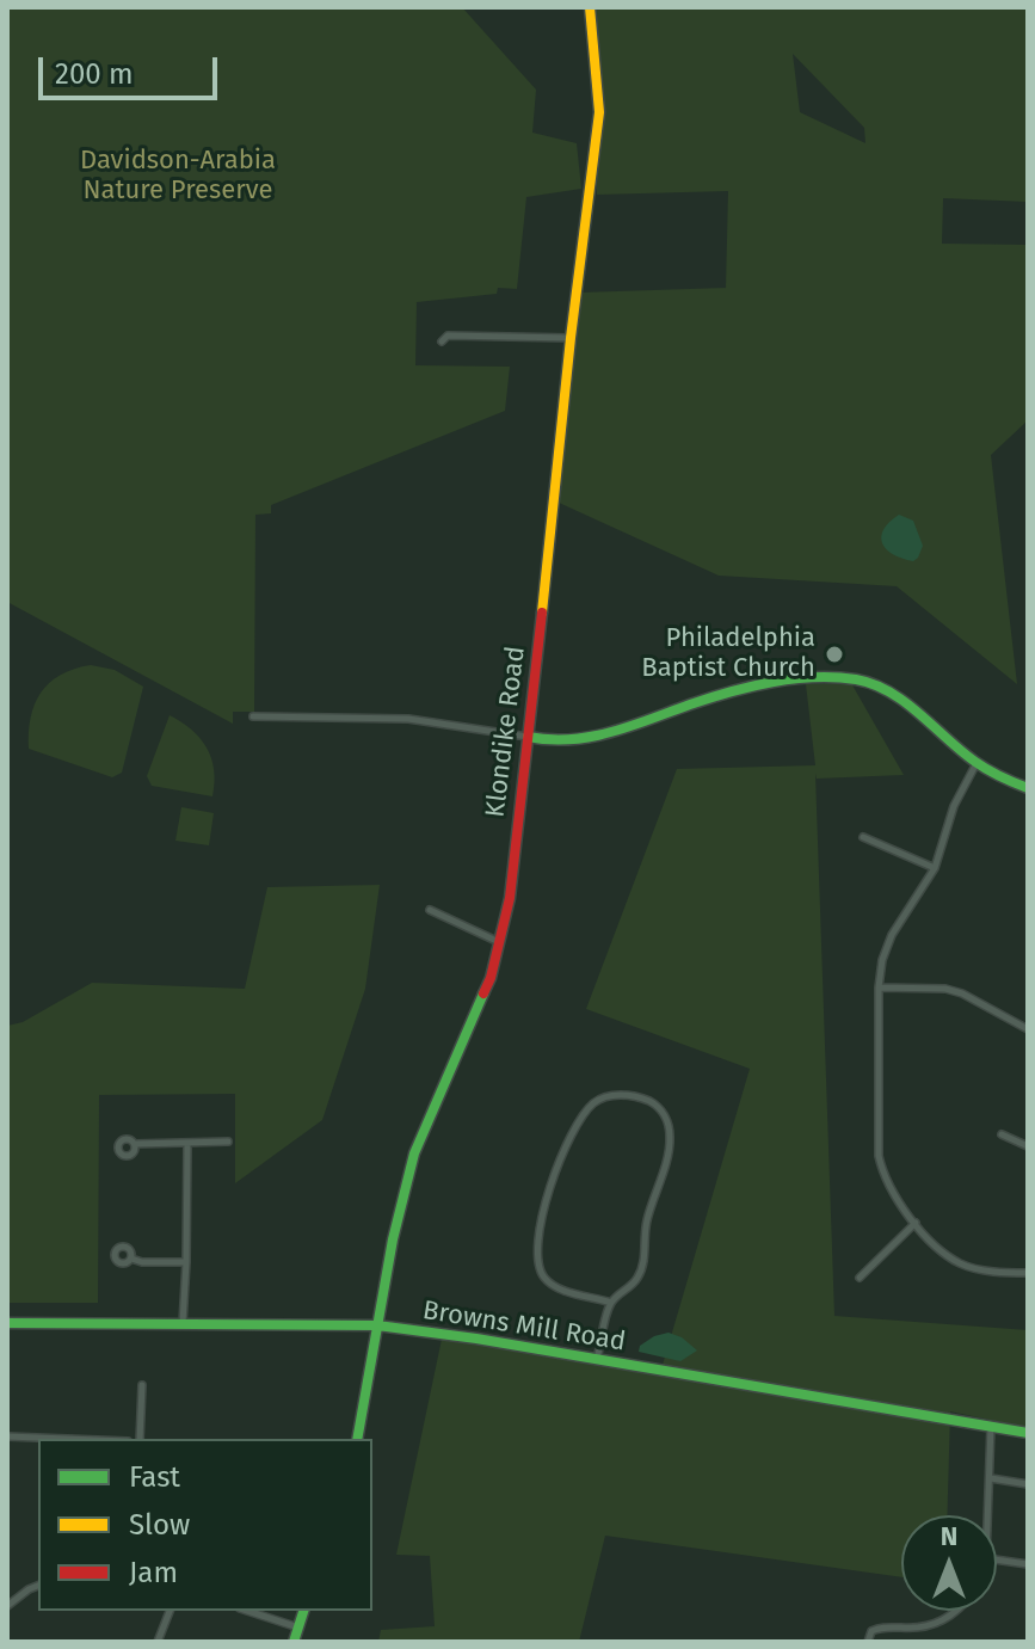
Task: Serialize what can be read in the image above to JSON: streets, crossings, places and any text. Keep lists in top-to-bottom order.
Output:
{
  "streets": {
    "main road": ["Klondike Road", "Browns Mill Road"]
  },
  "crossings": [
    ["Klondike Road", "Browns Mill Road"]
  ],
  "parks": ["Davidson-Arabia Nature Preserve"],
  "places": ["Philadelphia Baptist Church"],
  "legend": ["Fast", "Slow", "Jam"],
  "scale_bar": "200 m",
  "north": "top"
}
